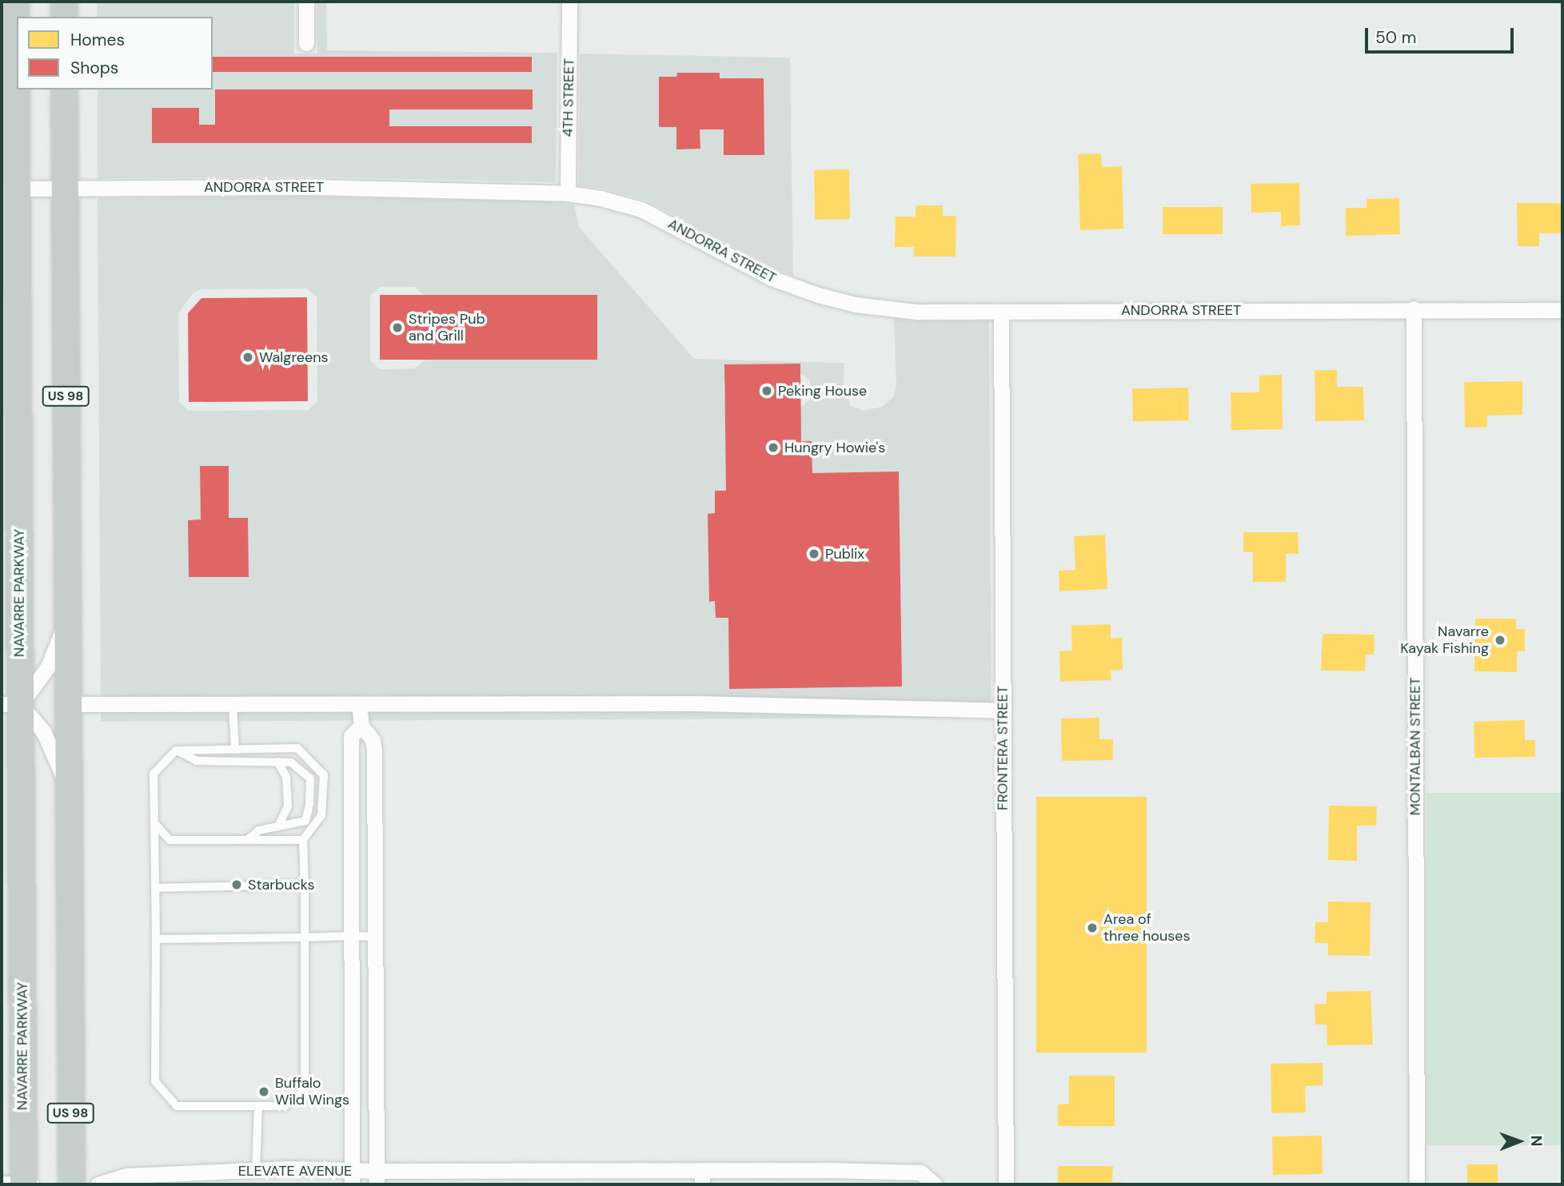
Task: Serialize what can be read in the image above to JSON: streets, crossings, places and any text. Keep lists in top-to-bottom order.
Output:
{
  "streets": {
    "highway": ["US 98", "NAVARRE PARKWAY"],
    "street": [
      "4TH STREET",
      "ANDORRA STREET",
      "MONTALBAN STREET",
      "FRONTERA STREET",
      "ELEVATE AVENUE"
    ]
  },
  "crossings": [
    ["4TH STREET", "ANDORRA STREET"],
    ["ANDORRA STREET", "US 98"],
    ["ANDORRA STREET", "NAVARRE PARKWAY"],
    ["ANDORRA STREET", "MONTALBAN STREET"],
    ["ANDORRA STREET", "FRONTERA STREET"]
  ],
  "places": [
    "Stripes Pub and Grill",
    "Walgreens",
    "Peking House",
    "Hungry Howie's",
    "Publix",
    "Navarre Kayak Fishing",
    "Starbucks",
    "Area of three houses",
    "Buffalo Wild Wings"
  ],
  "legend": ["Homes", "Shops"],
  "scale_bar": "50 m",
  "north": "right"
}
